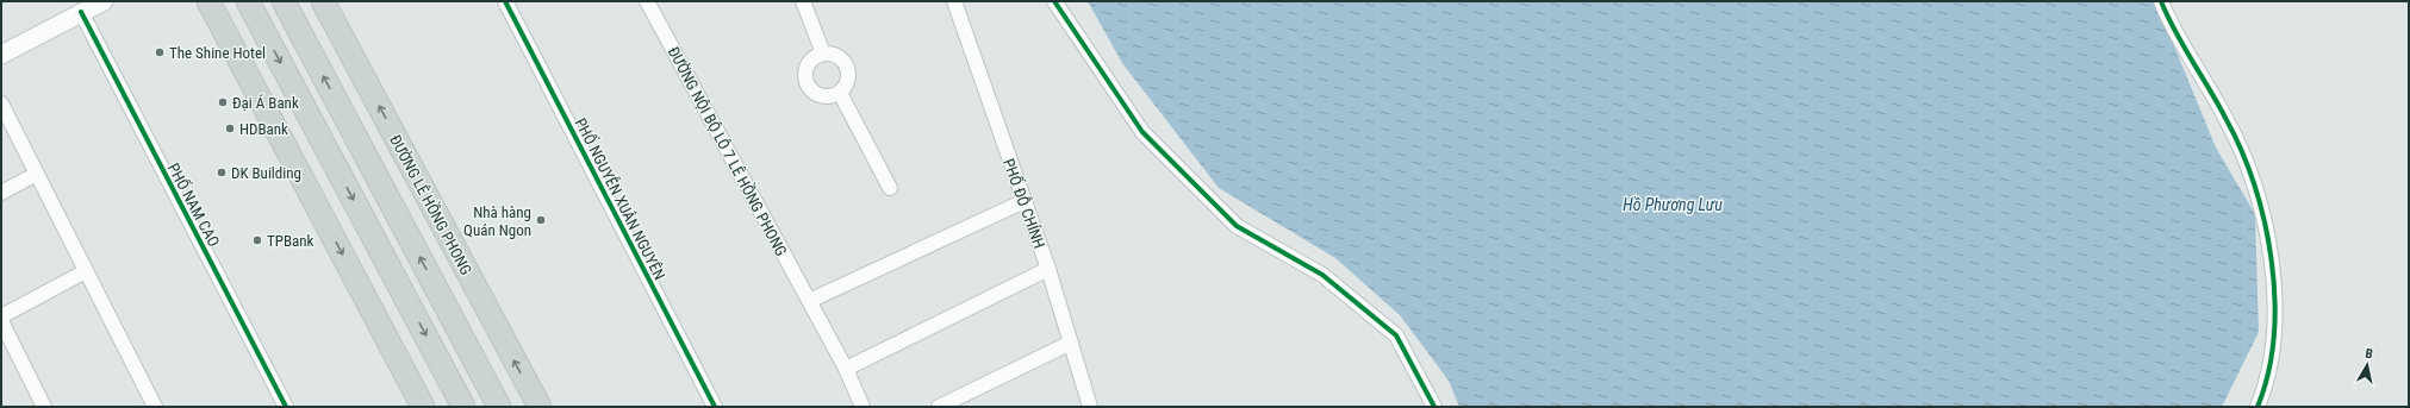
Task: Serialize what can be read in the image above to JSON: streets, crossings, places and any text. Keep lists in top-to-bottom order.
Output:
{
  "streets": {
    "main road": ["ĐƯỜNG LÊ HỒNG PHONG"],
    "street": [
      "ĐƯỜNG NỘI BỘ LÔ 7 LÊ HỒNG PHONG",
      "PHỐ NGUYỄN XUÂN NGUYÊN",
      "PHỐ ĐỖ CHÍNH",
      "PHỐ NAM CAO"
    ]
  },
  "water": ["Hồ Phương Lưu"],
  "places": [
    "The Shine Hotel",
    "Đại Á Bank",
    "HDBank",
    "DK Building",
    "Nhà hàng Quán Ngon",
    "TPBank"
  ],
  "north": "top"
}
